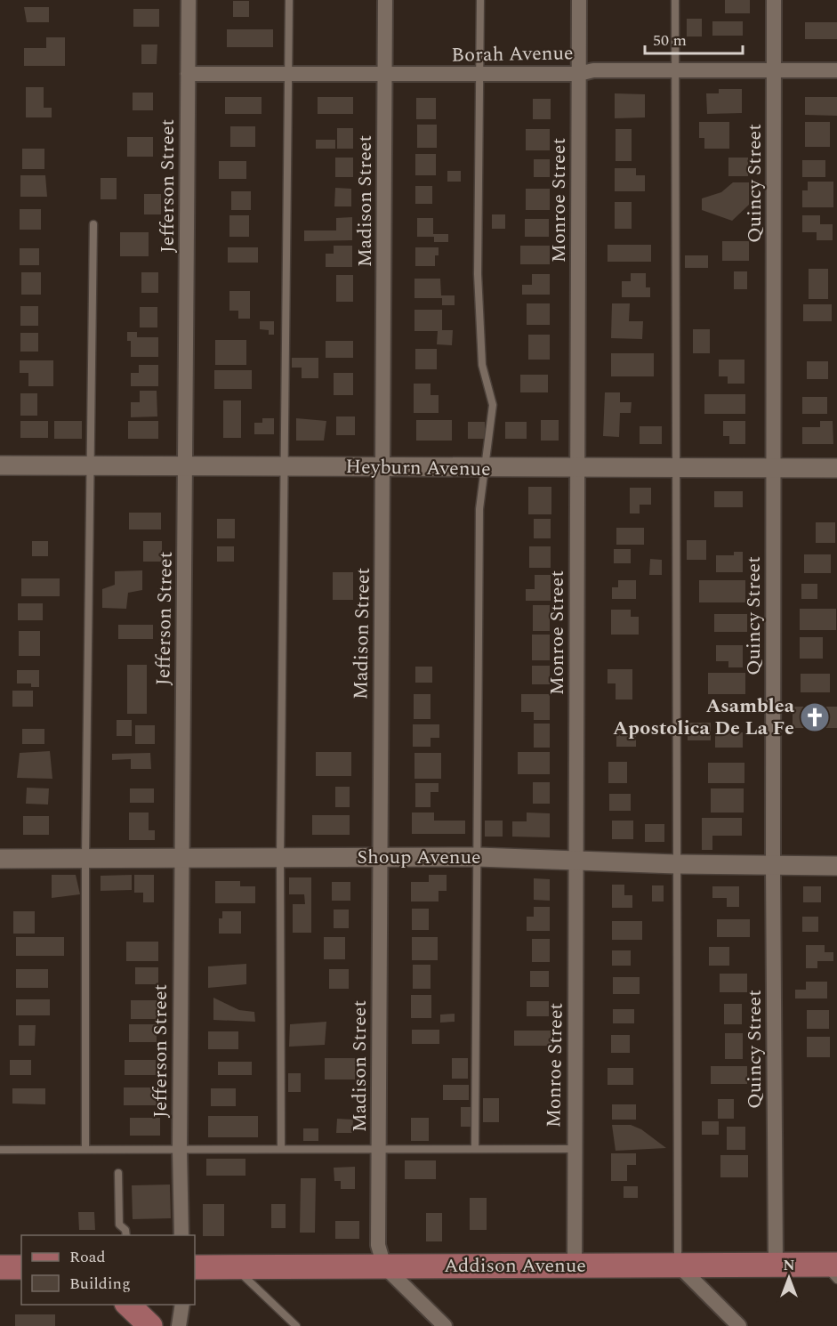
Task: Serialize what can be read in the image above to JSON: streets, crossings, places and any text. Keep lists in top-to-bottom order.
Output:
{
  "streets": {
    "main road": ["Addison Avenue"],
    "street": [
      "Borah Avenue",
      "Quincy Street",
      "Jefferson Street",
      "Monroe Street",
      "Madison Street",
      "Heyburn Avenue",
      "Shoup Avenue"
    ]
  },
  "crossings": [
    ["Borah Avenue", "Quincy Street"],
    ["Borah Avenue", "Jefferson Street"],
    ["Borah Avenue", "Monroe Street"],
    ["Borah Avenue", "Madison Street"],
    ["Quincy Street", "Heyburn Avenue"],
    ["Quincy Street", "Shoup Avenue"],
    ["Quincy Street", "Addison Avenue"],
    ["Jefferson Street", "Heyburn Avenue"],
    ["Jefferson Street", "Shoup Avenue"],
    ["Monroe Street", "Heyburn Avenue"],
    ["Monroe Street", "Shoup Avenue"],
    ["Monroe Street", "Addison Avenue"],
    ["Madison Street", "Heyburn Avenue"],
    ["Madison Street", "Shoup Avenue"],
    ["Madison Street", "Addison Avenue"]
  ],
  "places": {
    "church": ["Asamblea Apostolica De La Fe"]
  },
  "legend": ["Road", "Building"],
  "scale_bar": "50 m",
  "north": "top"
}
